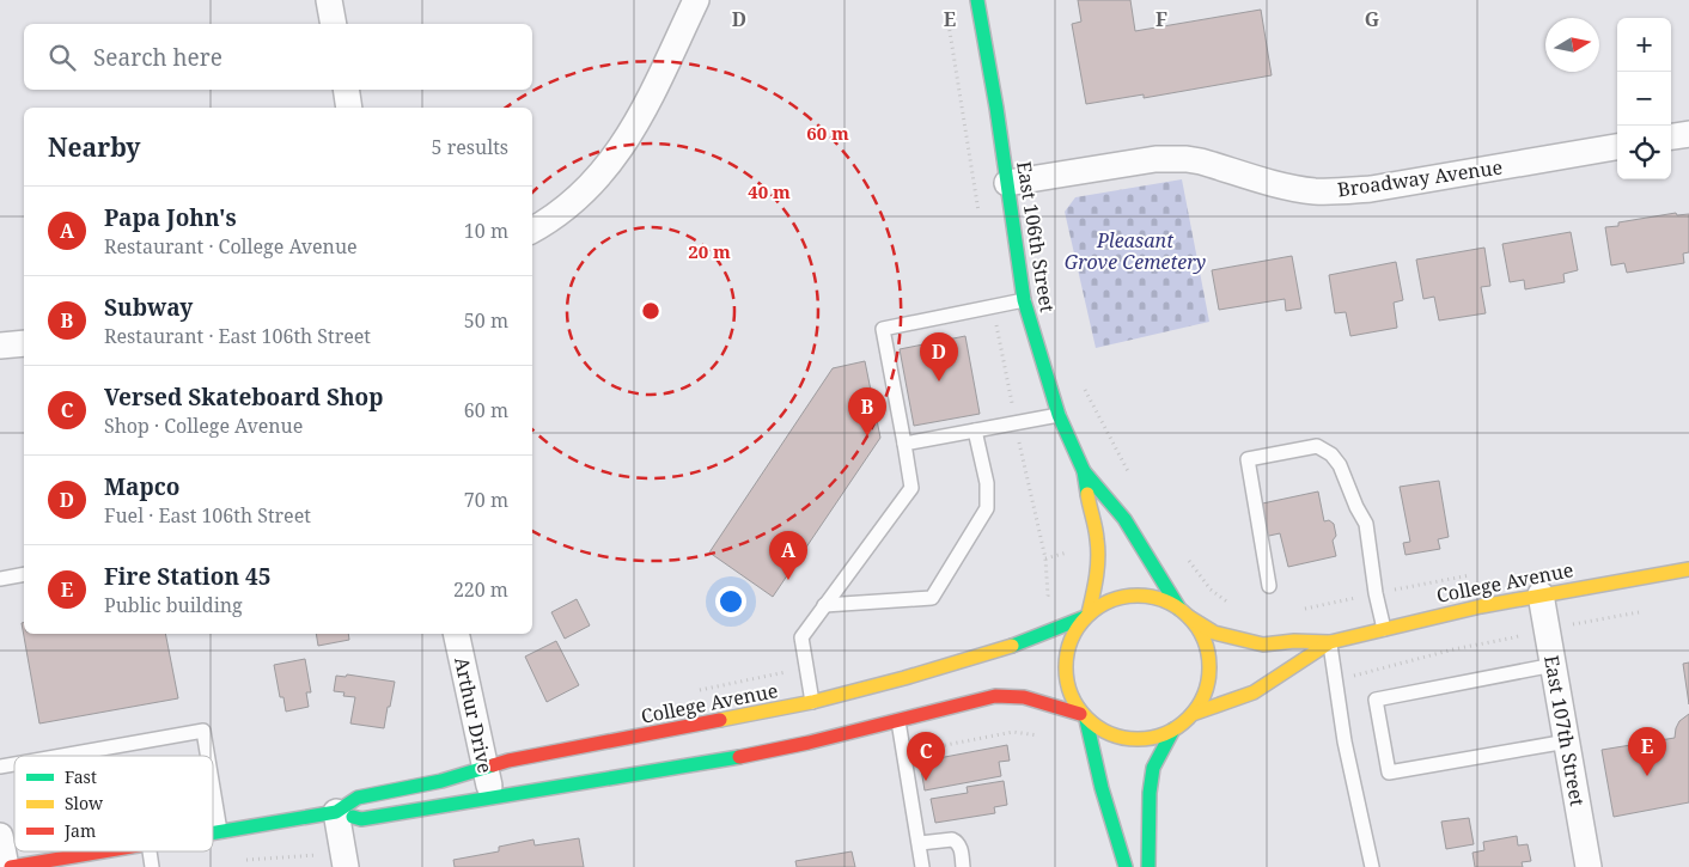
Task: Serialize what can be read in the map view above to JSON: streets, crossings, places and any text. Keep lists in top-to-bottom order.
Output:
{
  "streets": {
    "main road": ["East 106th Street", "College Avenue"],
    "street": ["Broadway Avenue", "Arthur Drive", "East 107th Street"]
  },
  "crossings": [
    ["Broadway Avenue", "East 106th Street"],
    ["East 106th Street", "College Avenue"],
    ["College Avenue", "Arthur Drive"],
    ["College Avenue", "East 107th Street"]
  ],
  "parks": ["Pleasant Grove Cemetery"],
  "legend": ["Fast", "Slow", "Jam"],
  "north": "right",
  "page": {
    "map_buttons": ["+", "−"],
    "search": "Search here",
    "heading": ["Nearby", "5 results"],
    "list": [
      {
        "mark": "A",
        "name": "Papa John's",
        "note": "Restaurant · College Avenue",
        "value": "10 m"
      },
      {
        "mark": "B",
        "name": "Subway",
        "note": "Restaurant · East 106th Street",
        "value": "50 m"
      },
      {
        "mark": "C",
        "name": "Versed Skateboard Shop",
        "note": "Shop · College Avenue",
        "value": "60 m"
      },
      {
        "mark": "D",
        "name": "Mapco",
        "note": "Fuel · East 106th Street",
        "value": "70 m"
      },
      {
        "mark": "E",
        "name": "Fire Station 45",
        "note": "Public building",
        "value": "220 m"
      }
    ],
    "pins": [
      "D",
      "B",
      "A",
      "E",
      "C"
    ]
  },
  "grid": {
    "columns": [
      "D",
      "E",
      "F",
      "G"
    ]
  },
  "rings": ["60 m", "40 m", "20 m"]
}
